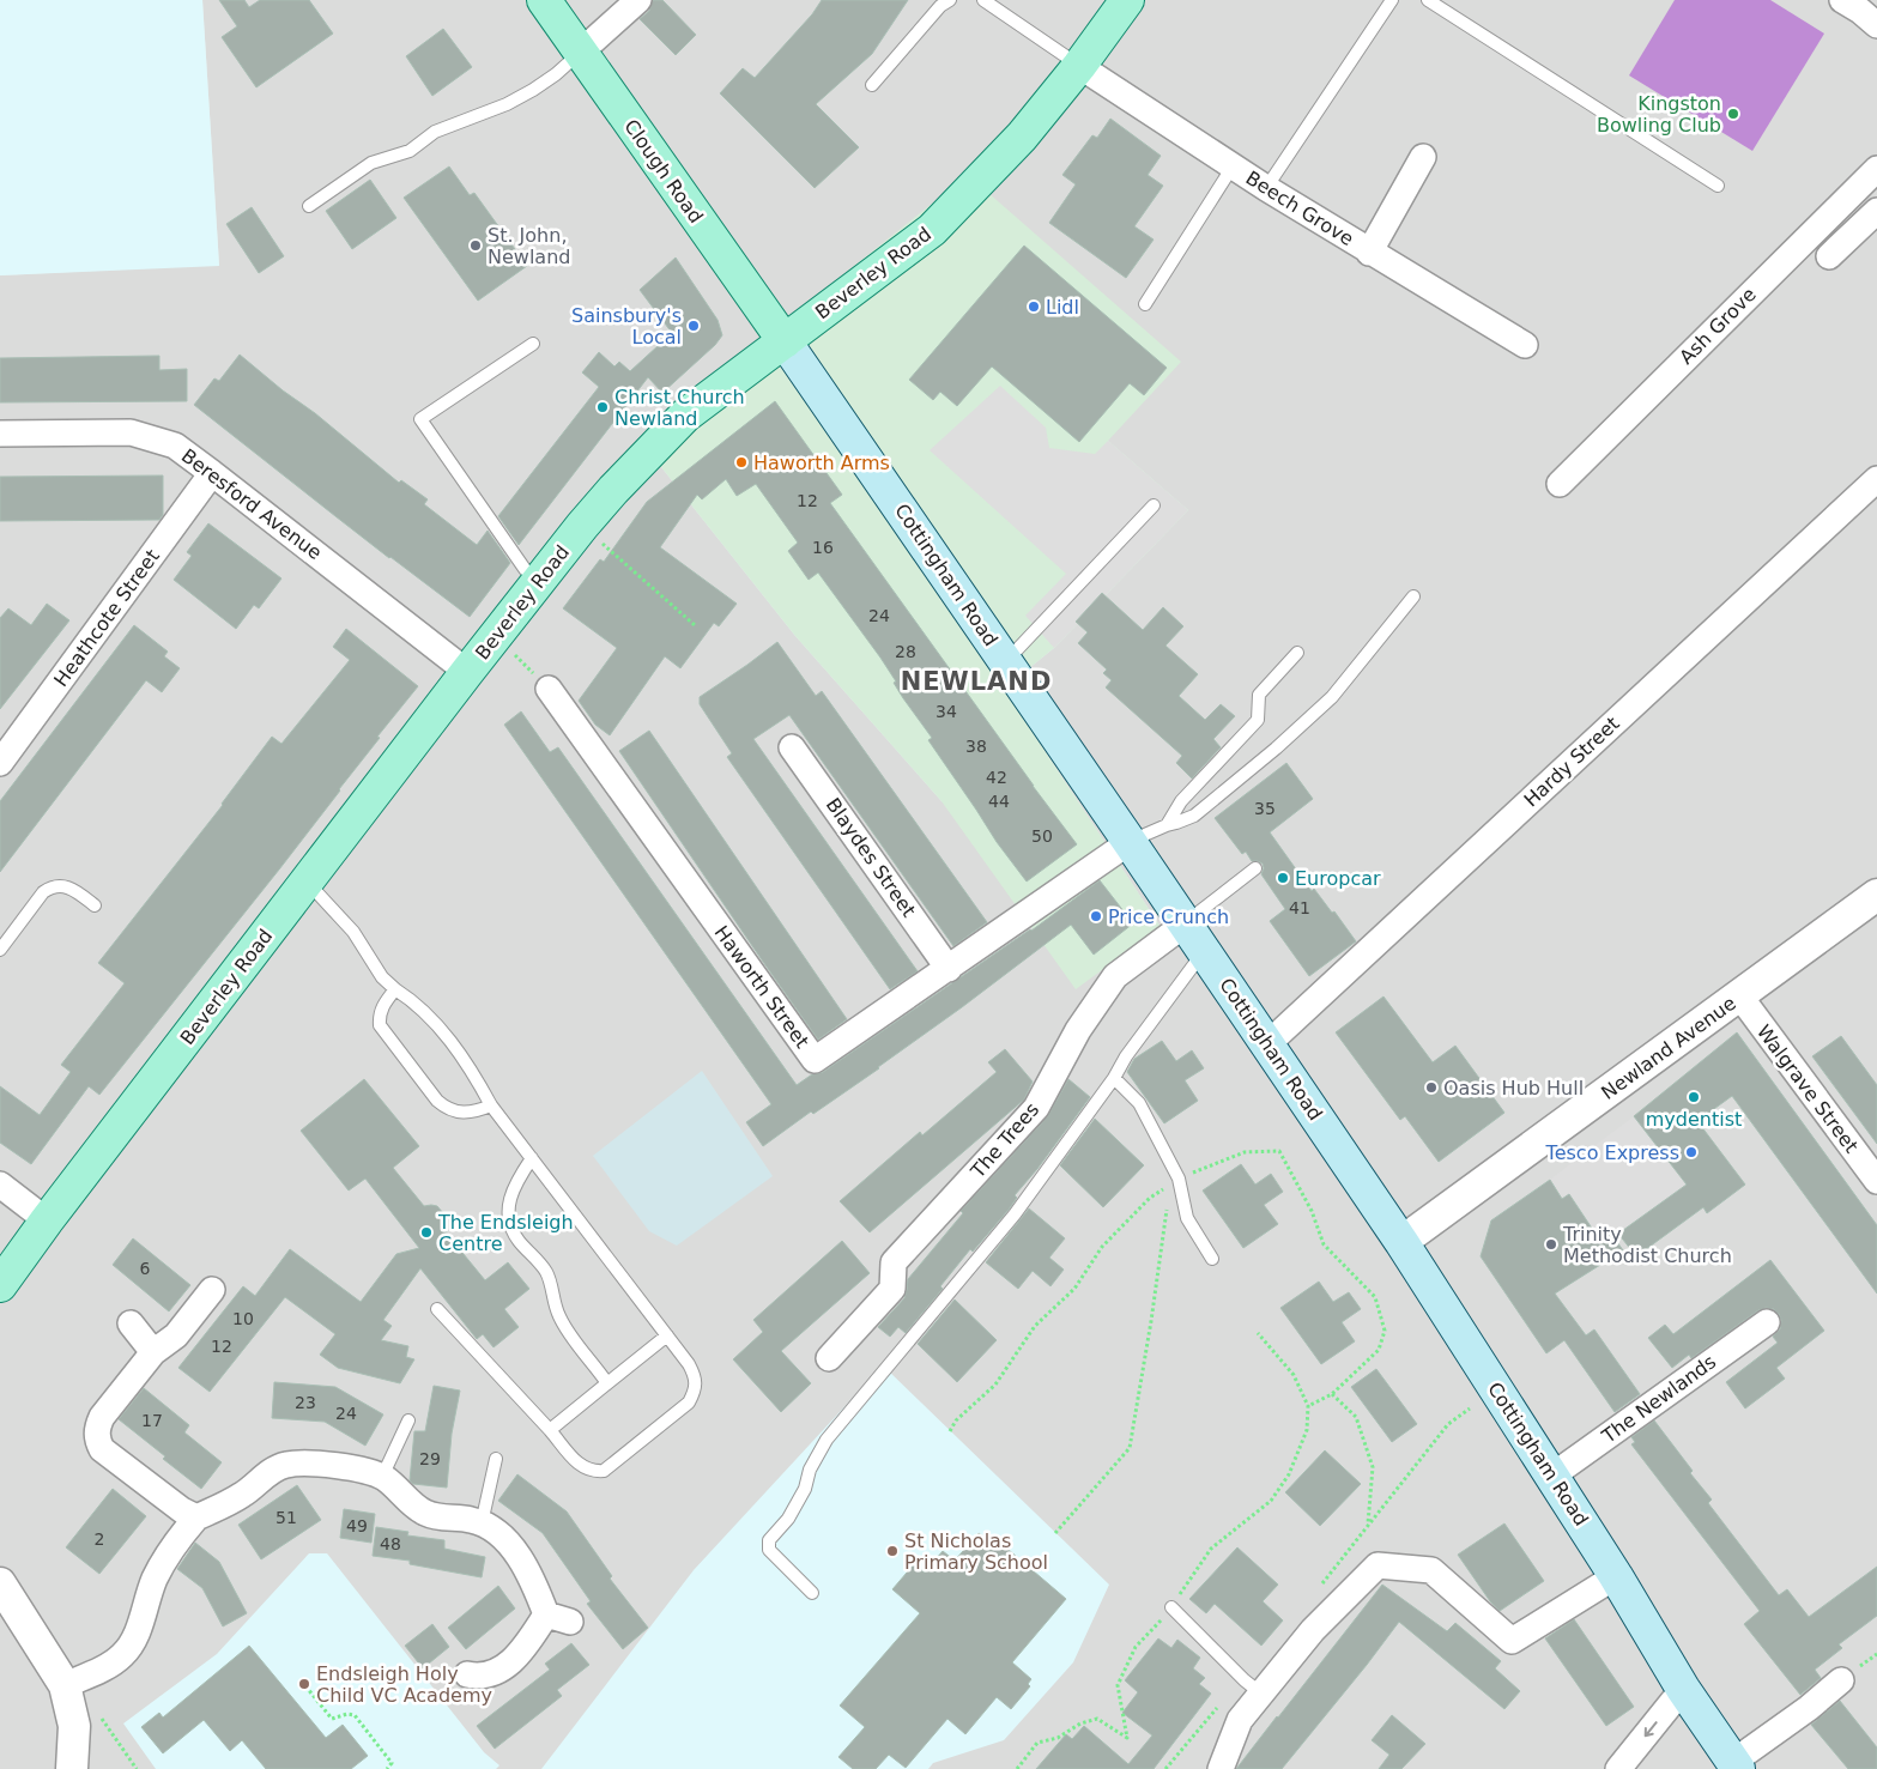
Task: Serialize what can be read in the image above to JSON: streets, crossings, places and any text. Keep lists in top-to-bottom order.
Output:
{
  "streets": {
    "main road": ["Clough Road", "Beverley Road", "Cottingham Road"],
    "street": [
      "Beech Grove",
      "Ash Grove",
      "Beresford Avenue",
      "Heathcote Street",
      "Hardy Street",
      "Blaydes Street",
      "Haworth Street",
      "Newland Avenue",
      "Walgrave Street",
      "The Trees",
      "The Newlands"
    ]
  },
  "crossings": [
    ["Clough Road", "Beverley Road"],
    ["Clough Road", "Cottingham Road"],
    ["Beech Grove", "Beverley Road"],
    ["Beverley Road", "Beresford Avenue"],
    ["Beverley Road", "Cottingham Road"],
    ["Beresford Avenue", "Heathcote Street"],
    ["Cottingham Road", "Hardy Street"],
    ["Cottingham Road", "Haworth Street"],
    ["Cottingham Road", "Newland Avenue"],
    ["Cottingham Road", "The Trees"],
    ["Cottingham Road", "The Newlands"],
    ["Blaydes Street", "Haworth Street"],
    ["Newland Avenue", "Walgrave Street"]
  ],
  "districts": ["NEWLAND"],
  "places": [
    "Kingston Bowling Club",
    "St. John, Newland",
    "Lidl",
    "Sainsbury's Local",
    "Christ Church Newland",
    "Haworth Arms",
    "Europcar",
    "Price Crunch",
    "Oasis Hub Hull",
    "mydentist",
    "Tesco Express",
    "The Endsleigh Centre",
    "Trinity Methodist Church",
    "St Nicholas Primary School",
    "Endsleigh Holy Child VC Academy"
  ],
  "house_numbers": [
    "12",
    "16",
    "24",
    "28",
    "34",
    "38",
    "42",
    "44",
    "35",
    "50",
    "41",
    "6",
    "10",
    "12",
    "23",
    "24",
    "17",
    "29",
    "51",
    "49",
    "2",
    "48"
  ]
}
